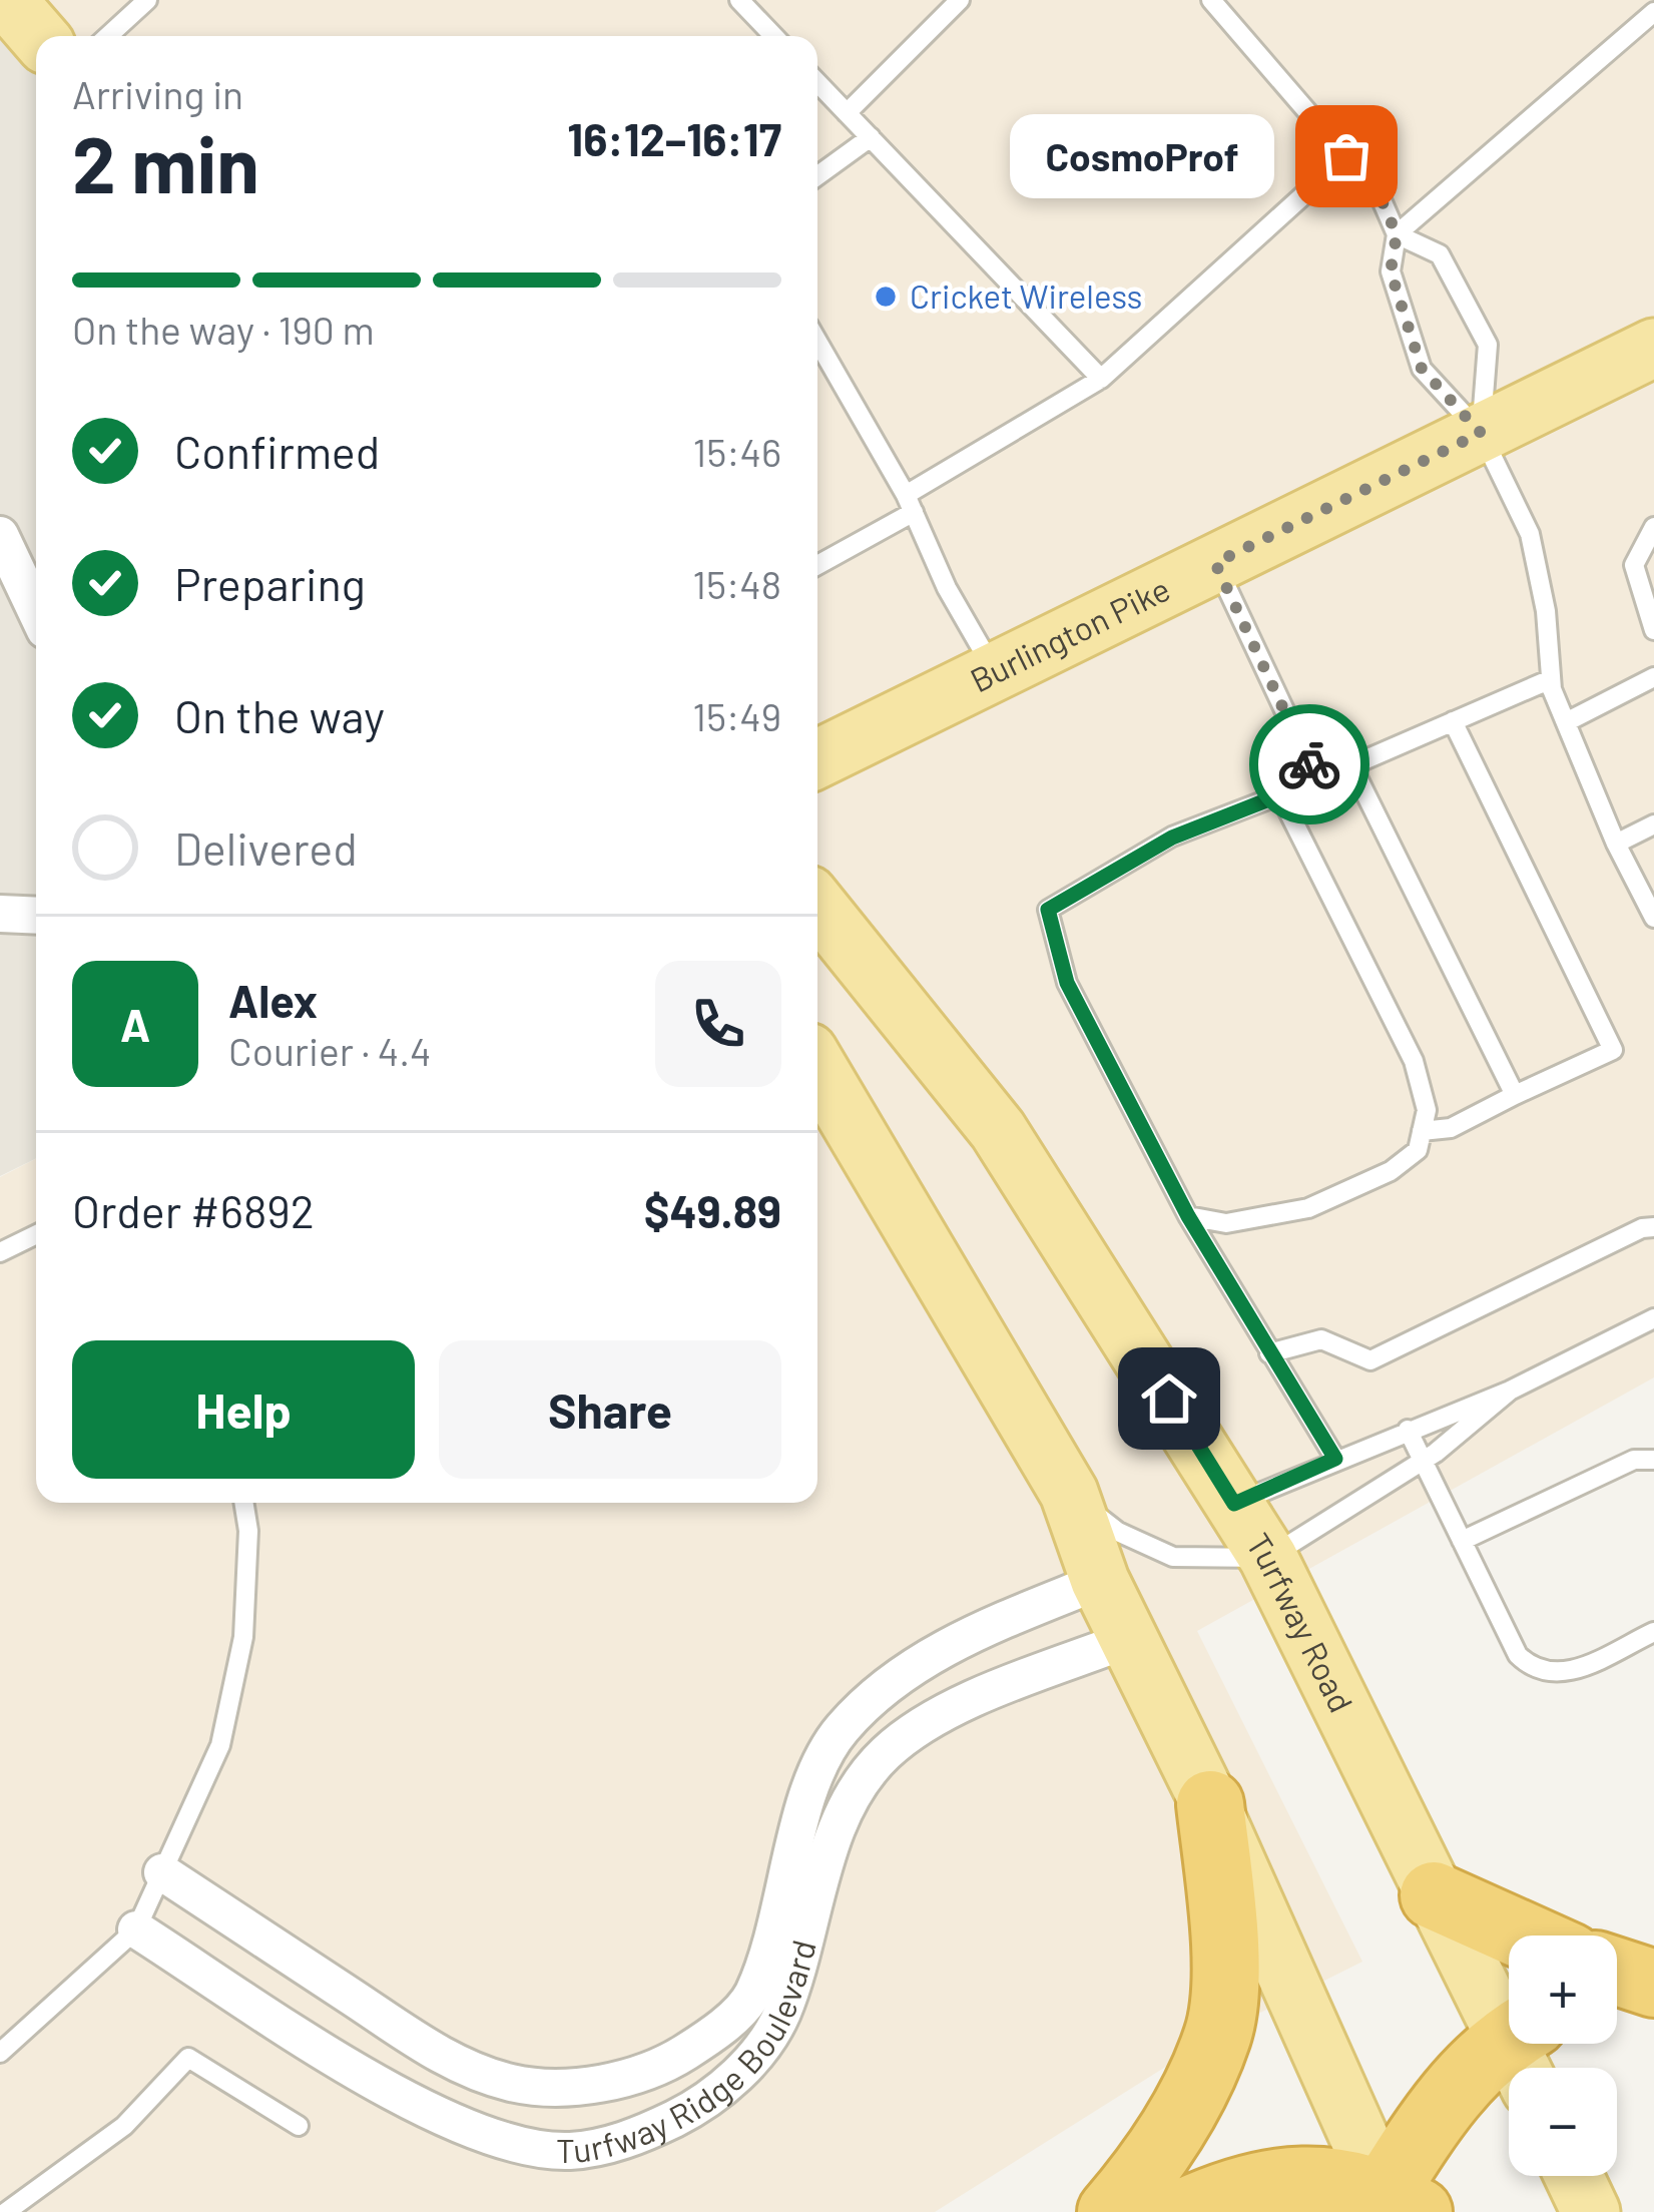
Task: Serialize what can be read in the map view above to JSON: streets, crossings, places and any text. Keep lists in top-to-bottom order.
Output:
{
  "streets": {
    "main road": ["Burlington Pike", "Turfway Road"],
    "street": ["Turfway Ridge Boulevard"]
  },
  "places": ["CosmoProf", "Cricket Wireless"],
  "page": {
    "heading": ["2 min", "Arriving in", "16:12–16:17"],
    "panel": [
      "Alex",
      "Courier · 4.4",
      "Order #6892",
      "$49.89"
    ],
    "bubble": "CosmoProf",
    "bar": "On the way · 190 m",
    "list": [
      ["Confirmed", "15:46"],
      ["Preparing", "15:48"],
      ["On the way", "15:49"],
      "Delivered"
    ],
    "round": "A",
    "buttons": ["Help", "Share"],
    "map_buttons": ["+", "−"]
  }
}
